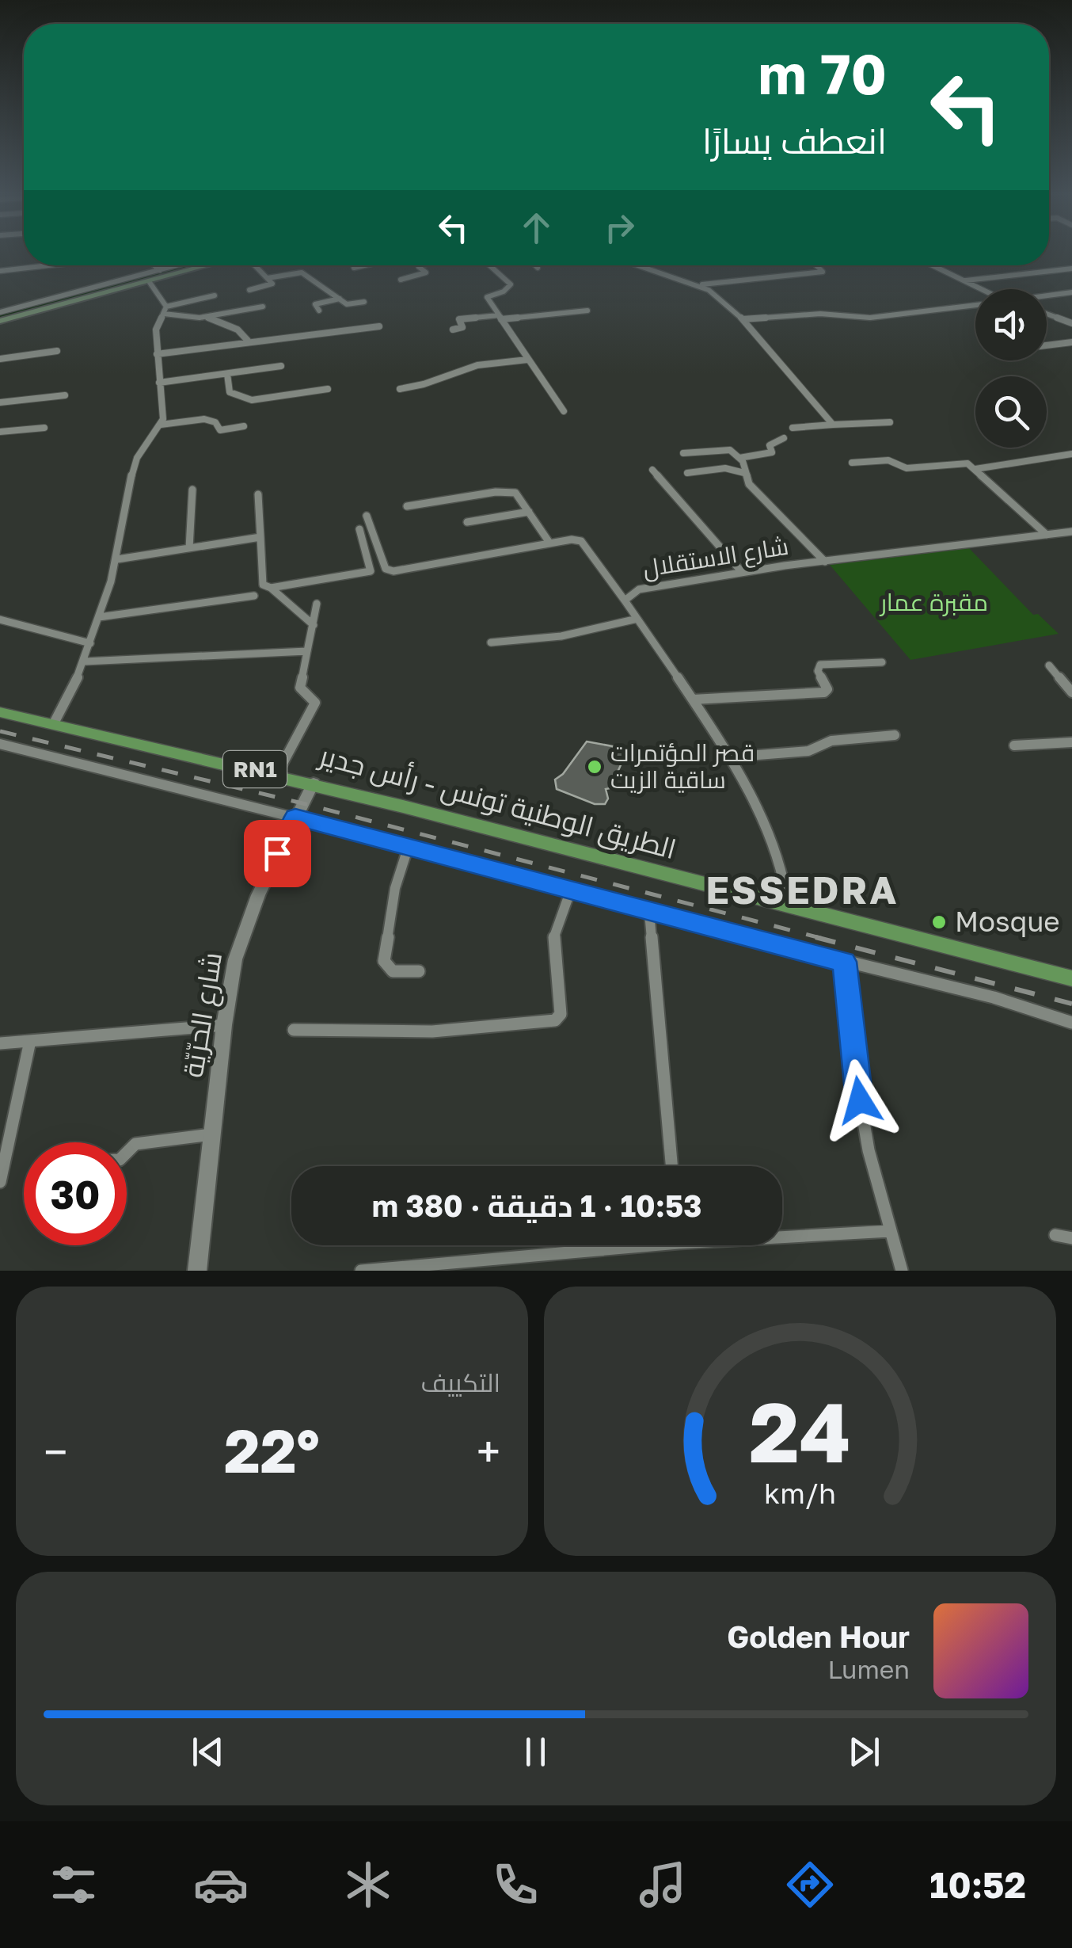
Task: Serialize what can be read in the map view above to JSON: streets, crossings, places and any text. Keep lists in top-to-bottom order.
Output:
{
  "streets": {
    "main road": ["RN1", "الطريق الوطنية تونس - رأس جدير"],
    "street": ["شارع الاستقلال", "شارع الحرّيّة"]
  },
  "crossings": [
    ["شارع الاستقلال", "الطريق الوطنية تونس - رأس جدير"],
    ["الطريق الوطنية تونس - رأس جدير", "شارع الحرّيّة"]
  ],
  "districts": ["ESSEDRA"],
  "parks": ["مقبرة عمار"],
  "places": ["قصر المؤتمرات ساقية الزيت", "Mosque"],
  "page": {
    "turn": ["70 m", "انعطف يسارًا"],
    "limit": "30",
    "trip": "10:53 · 1 دقيقة · 380 m",
    "tile": "التكييف",
    "heat": ["−", "22°", "+"],
    "song": ["Golden Hour", "Lumen"],
    "tabs": "10:52",
    "gauge": ["24", "km/h"]
  }
}
